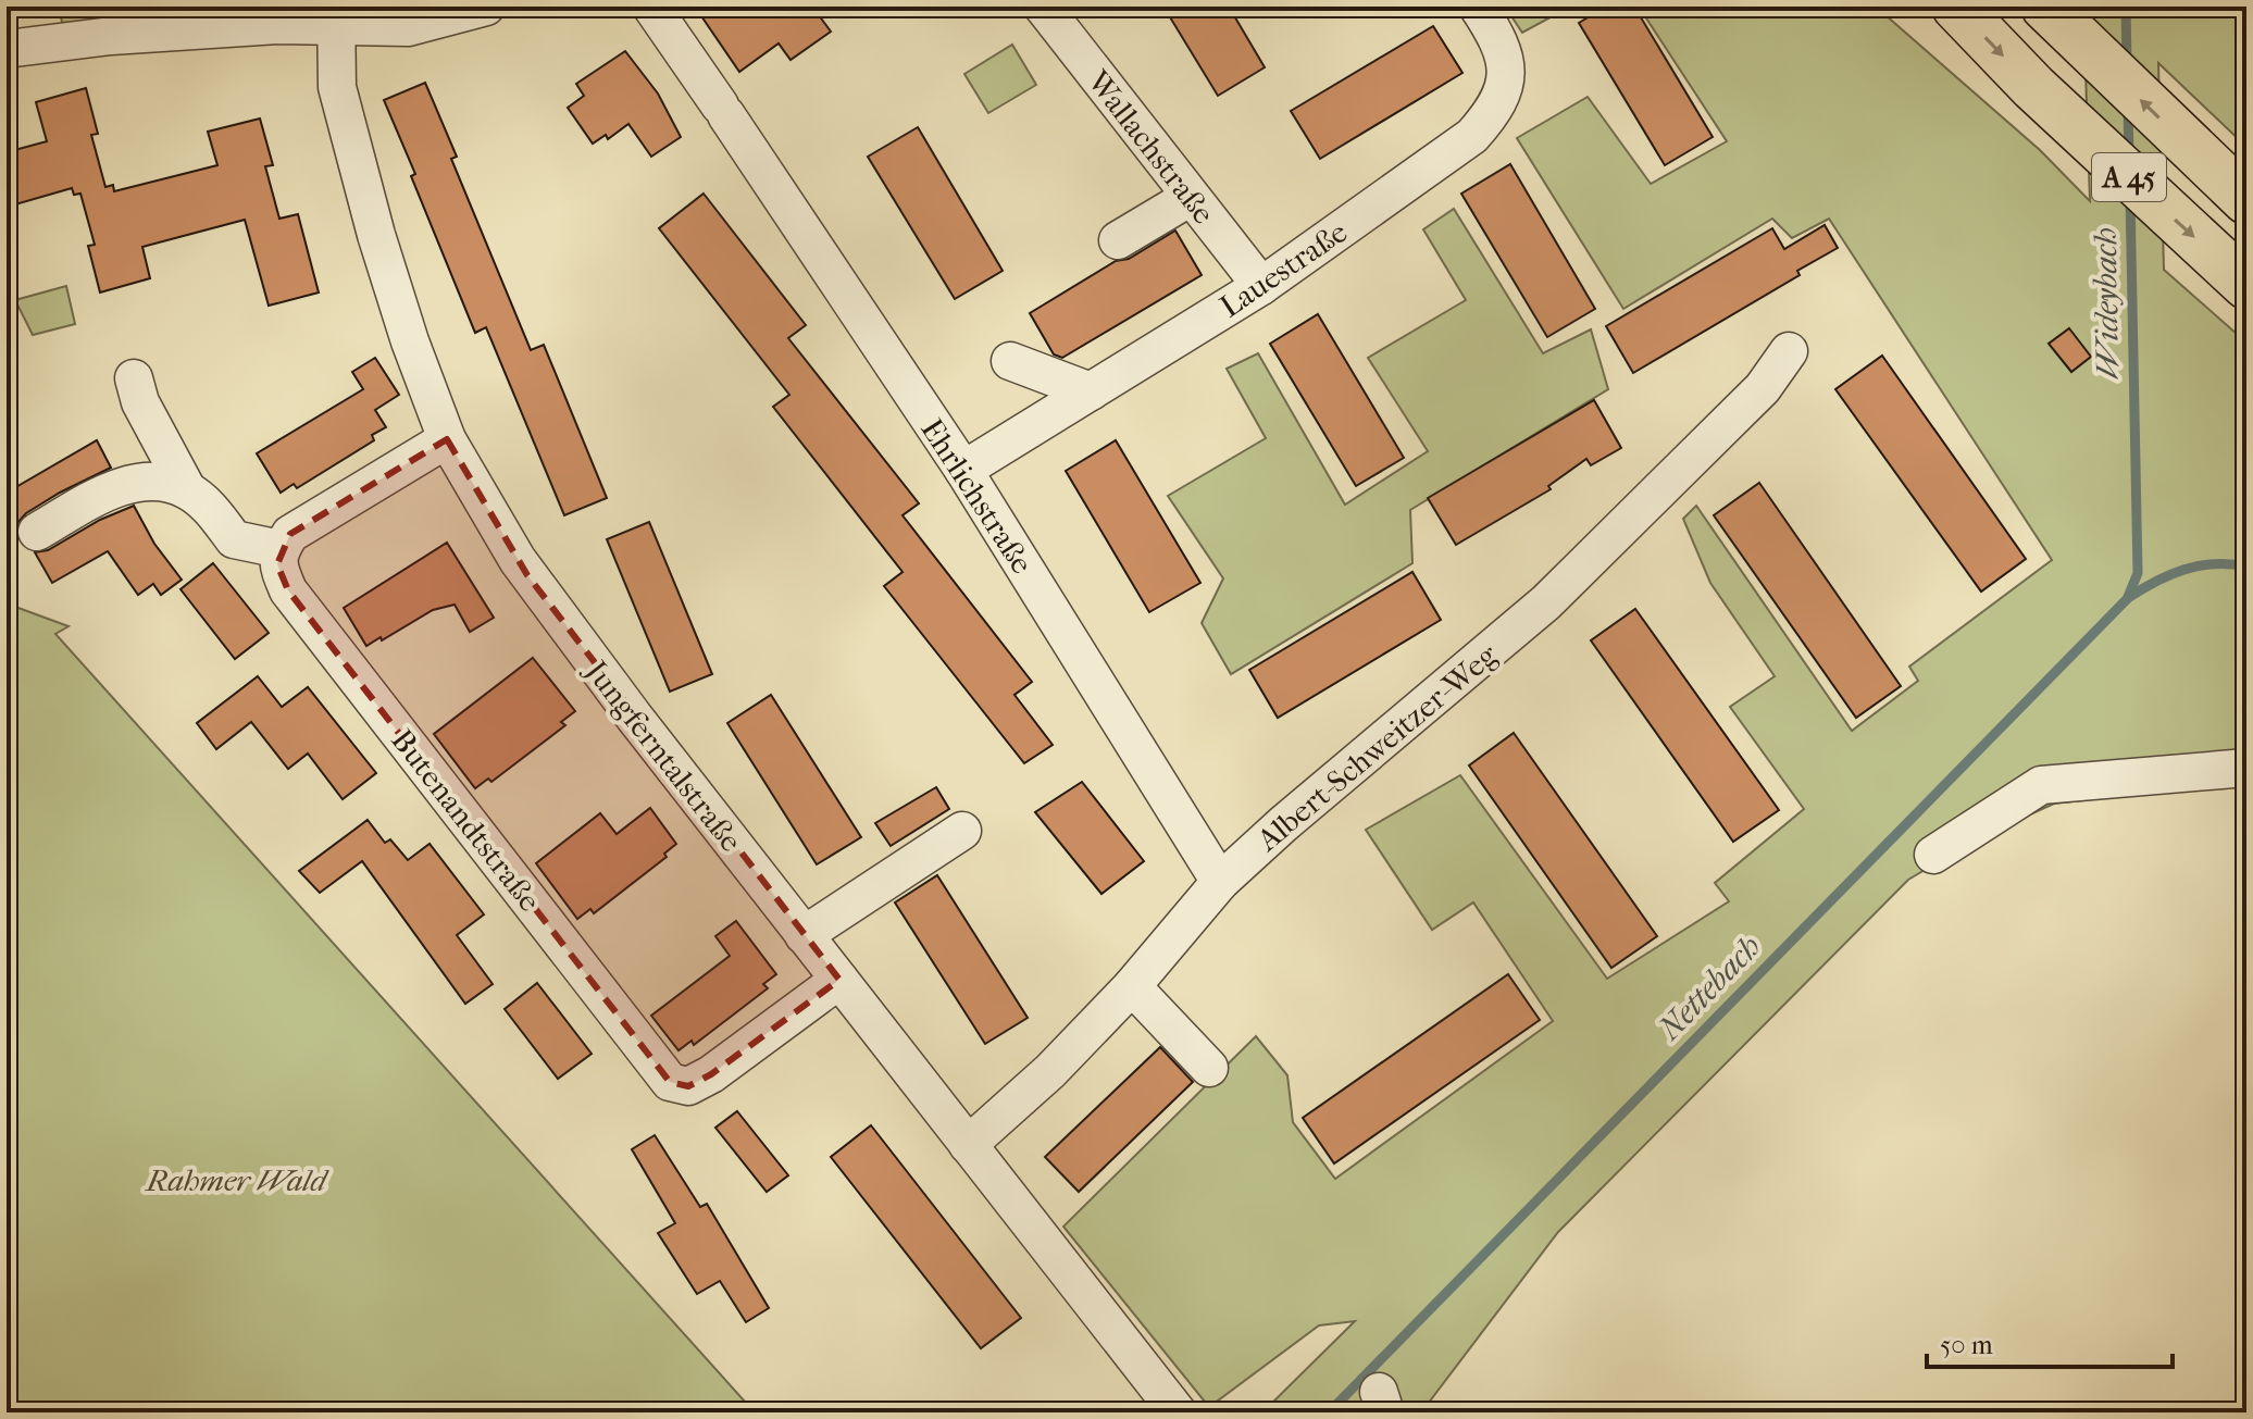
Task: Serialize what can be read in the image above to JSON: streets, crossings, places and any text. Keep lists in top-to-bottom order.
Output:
{
  "streets": {
    "highway": ["A 45"],
    "street": [
      "Wallachstraße",
      "Lauestraße",
      "Ehrlichstraße",
      "Albert-Schweitzer-Weg",
      "Jungferntalstraße",
      "Butenandtstraße"
    ]
  },
  "crossings": [
    ["Wallachstraße", "Lauestraße"],
    ["Lauestraße", "Ehrlichstraße"],
    ["Ehrlichstraße", "Albert-Schweitzer-Weg"],
    ["Albert-Schweitzer-Weg", "Jungferntalstraße"],
    ["Jungferntalstraße", "Butenandtstraße"]
  ],
  "water": ["Wideybach", "Nettebach"],
  "parks": ["Rahmer Wald"],
  "scale_bar": "50 m"
}
